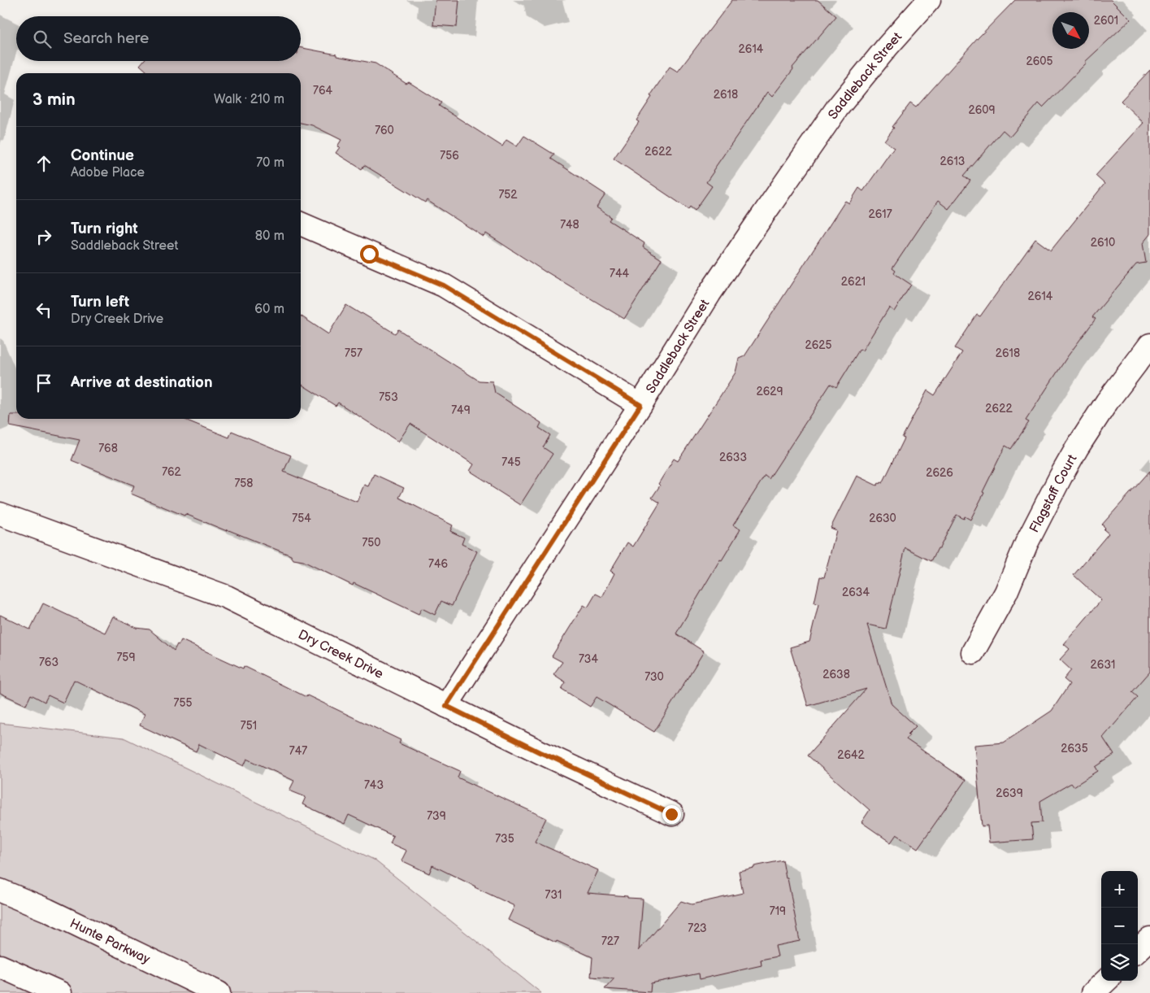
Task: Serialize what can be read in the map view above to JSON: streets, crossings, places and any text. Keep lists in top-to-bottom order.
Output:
{
  "streets": {
    "street": [
      "Saddleback Street",
      "Flagstaff Court",
      "Dry Creek Drive",
      "Hunte Parkway"
    ]
  },
  "crossings": [
    ["Saddleback Street", "Dry Creek Drive"]
  ],
  "house_numbers": [
    "2601",
    "2614",
    "2605",
    "764",
    "2618",
    "2609",
    "760",
    "2622",
    "756",
    "2613",
    "752",
    "2617",
    "748",
    "2610",
    "744",
    "2621",
    "2614",
    "2625",
    "757",
    "2618",
    "2629",
    "753",
    "2622",
    "749",
    "768",
    "2633",
    "745",
    "762",
    "2626",
    "758",
    "754",
    "2630",
    "750",
    "746",
    "2634",
    "759",
    "734",
    "763",
    "2631",
    "2638",
    "730",
    "755",
    "751",
    "2635",
    "747",
    "2642",
    "743",
    "2639",
    "739",
    "735",
    "731",
    "719",
    "723",
    "727"
  ],
  "north": "bottom right",
  "page": {
    "search": "Search here",
    "heading": ["3 min", "Walk · 210 m"],
    "list": [
      ["Continue", "Adobe Place", "70 m"],
      ["Turn right", "Saddleback Street", "80 m"],
      ["Turn left", "Dry Creek Drive", "60 m"],
      "Arrive at destination"
    ],
    "map_buttons": ["+", "−"]
  }
}
